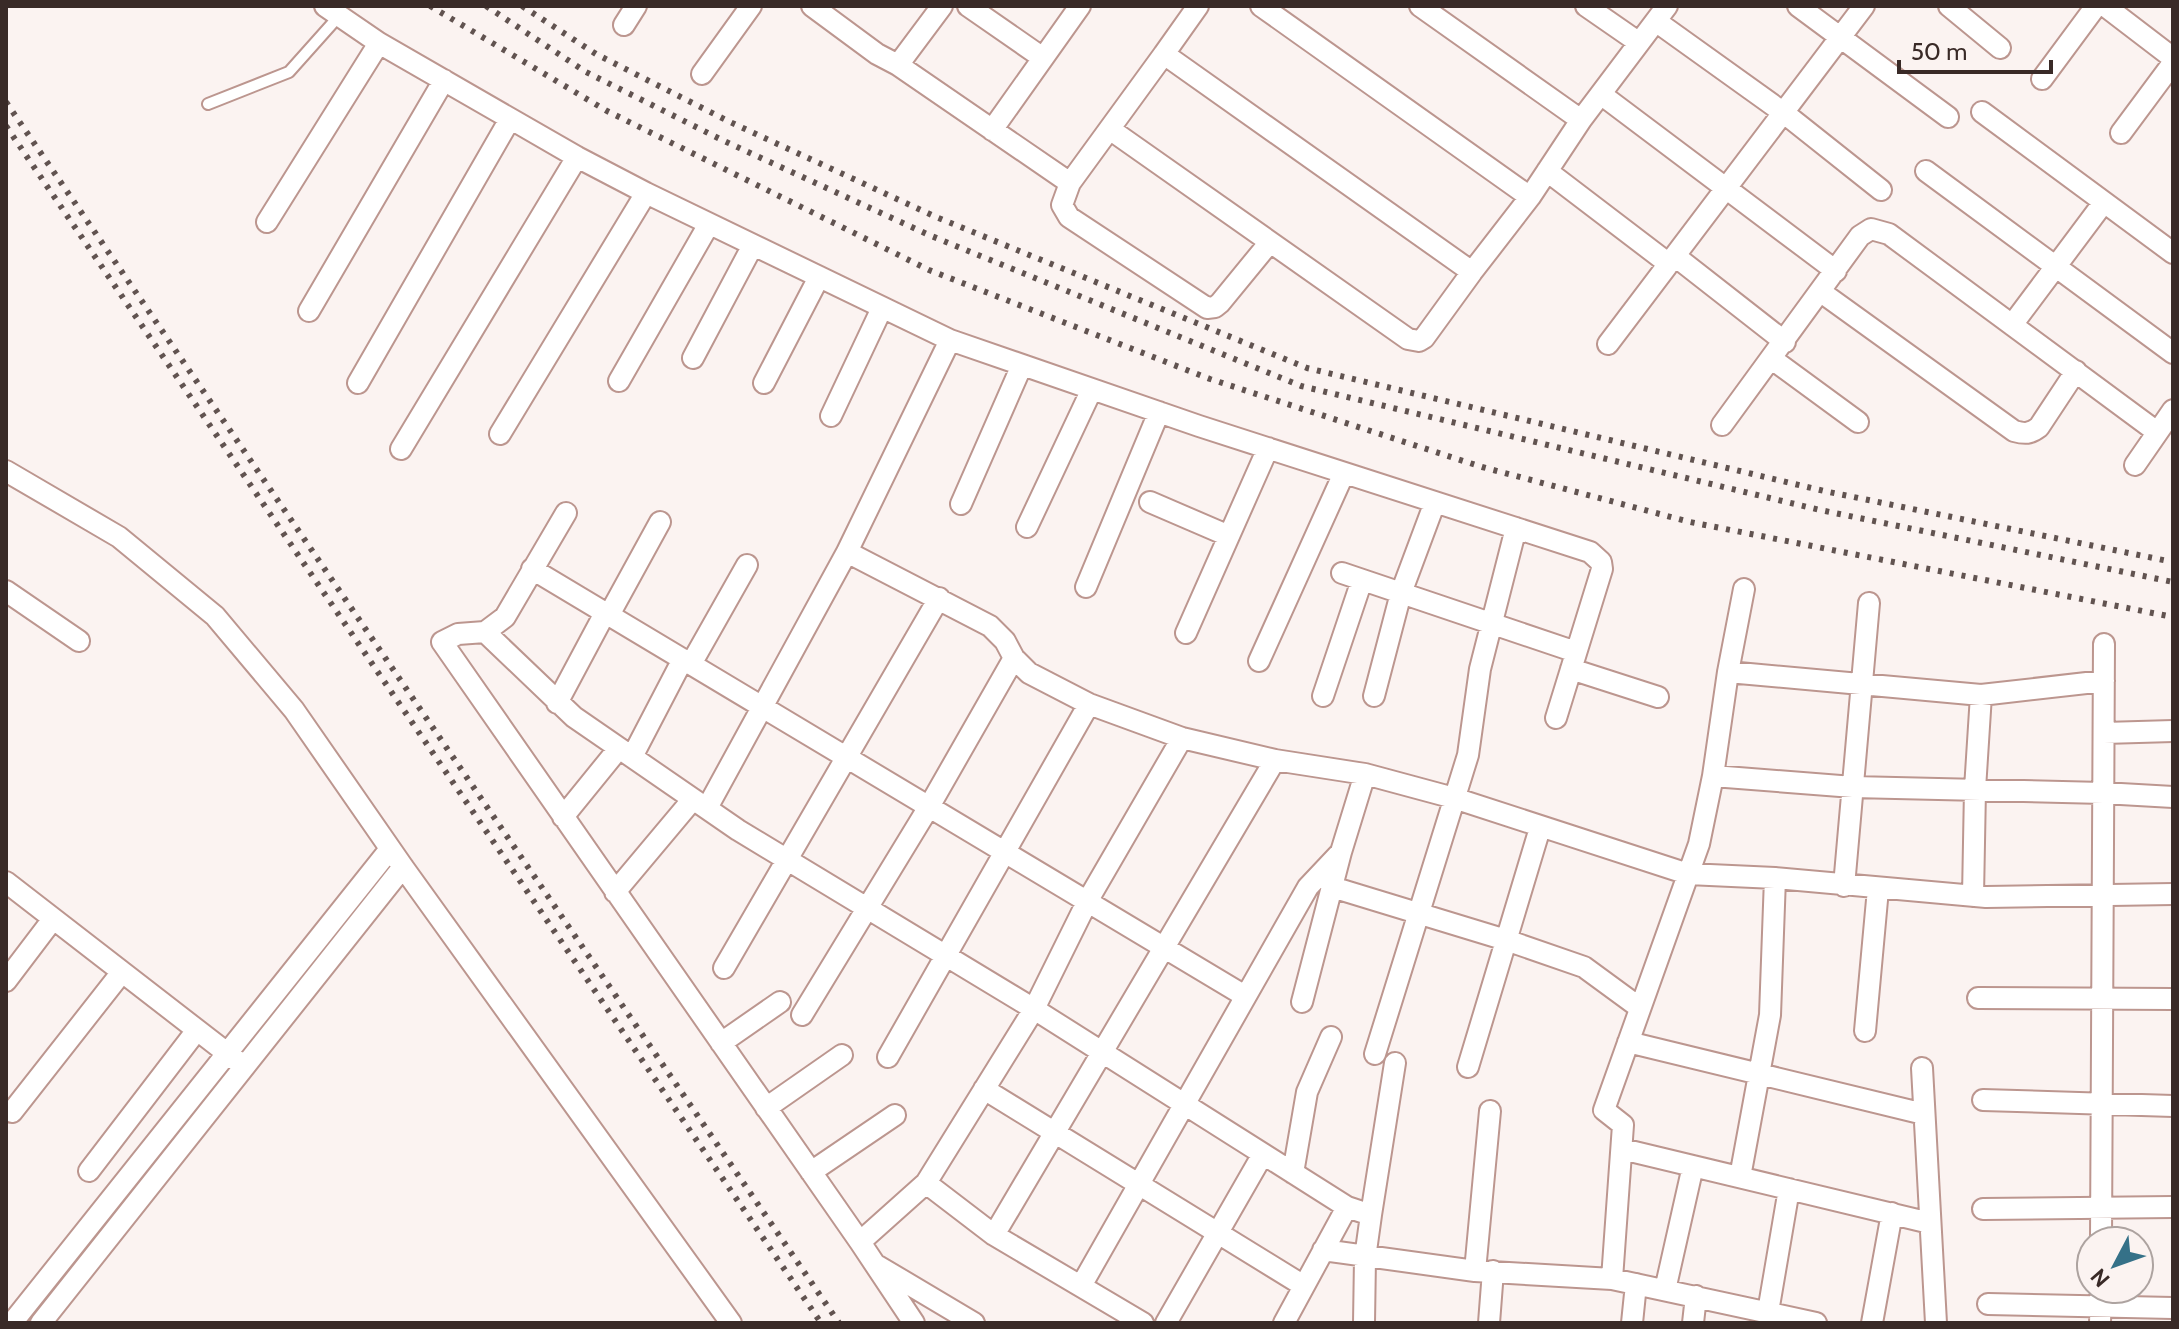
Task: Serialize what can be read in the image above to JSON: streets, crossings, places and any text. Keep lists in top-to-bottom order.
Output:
{
  "scale_bar": "50 m",
  "north": "bottom left"
}
